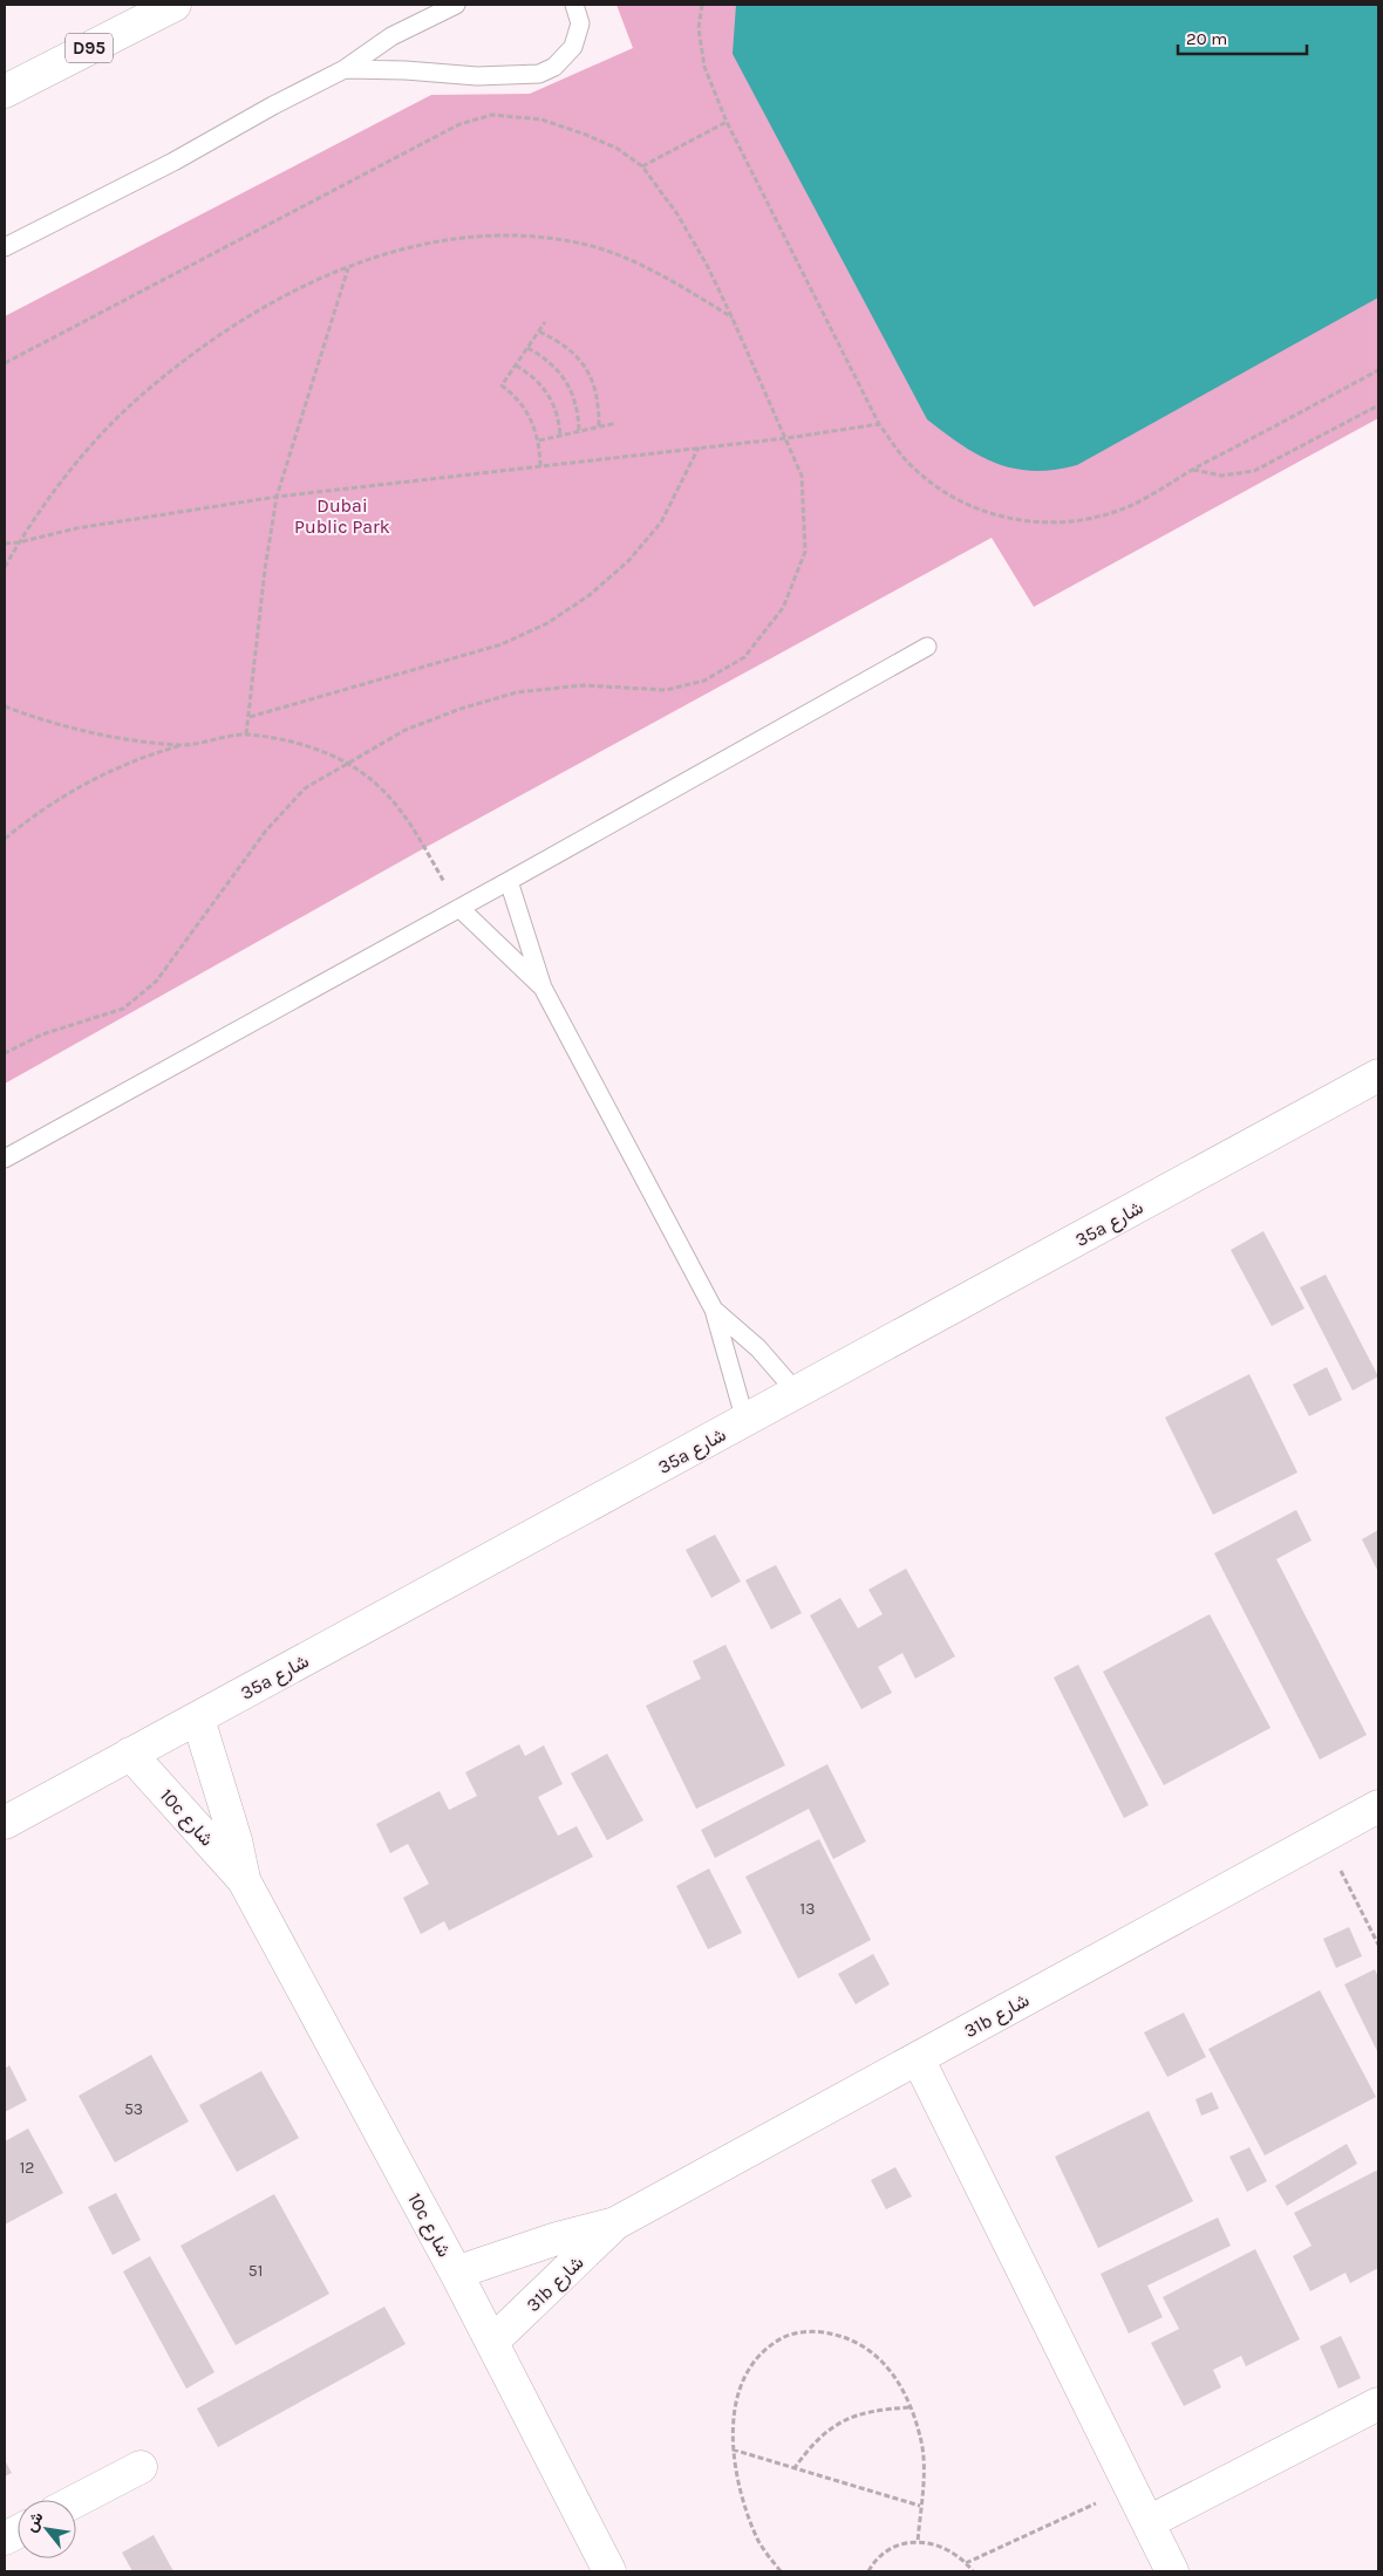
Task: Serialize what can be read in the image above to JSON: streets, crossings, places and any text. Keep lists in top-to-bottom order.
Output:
{
  "streets": {
    "street": [
      "D95",
      "35a شارع",
      "10c شارع",
      "31b شارع"
    ]
  },
  "crossings": [
    ["35a شارع", "10c شارع"],
    ["10c شارع", "31b شارع"]
  ],
  "parks": ["Dubai Public Park"],
  "house_numbers": [
    "13",
    "53",
    "12",
    "51"
  ],
  "scale_bar": "20 m",
  "north": "top left"
}
